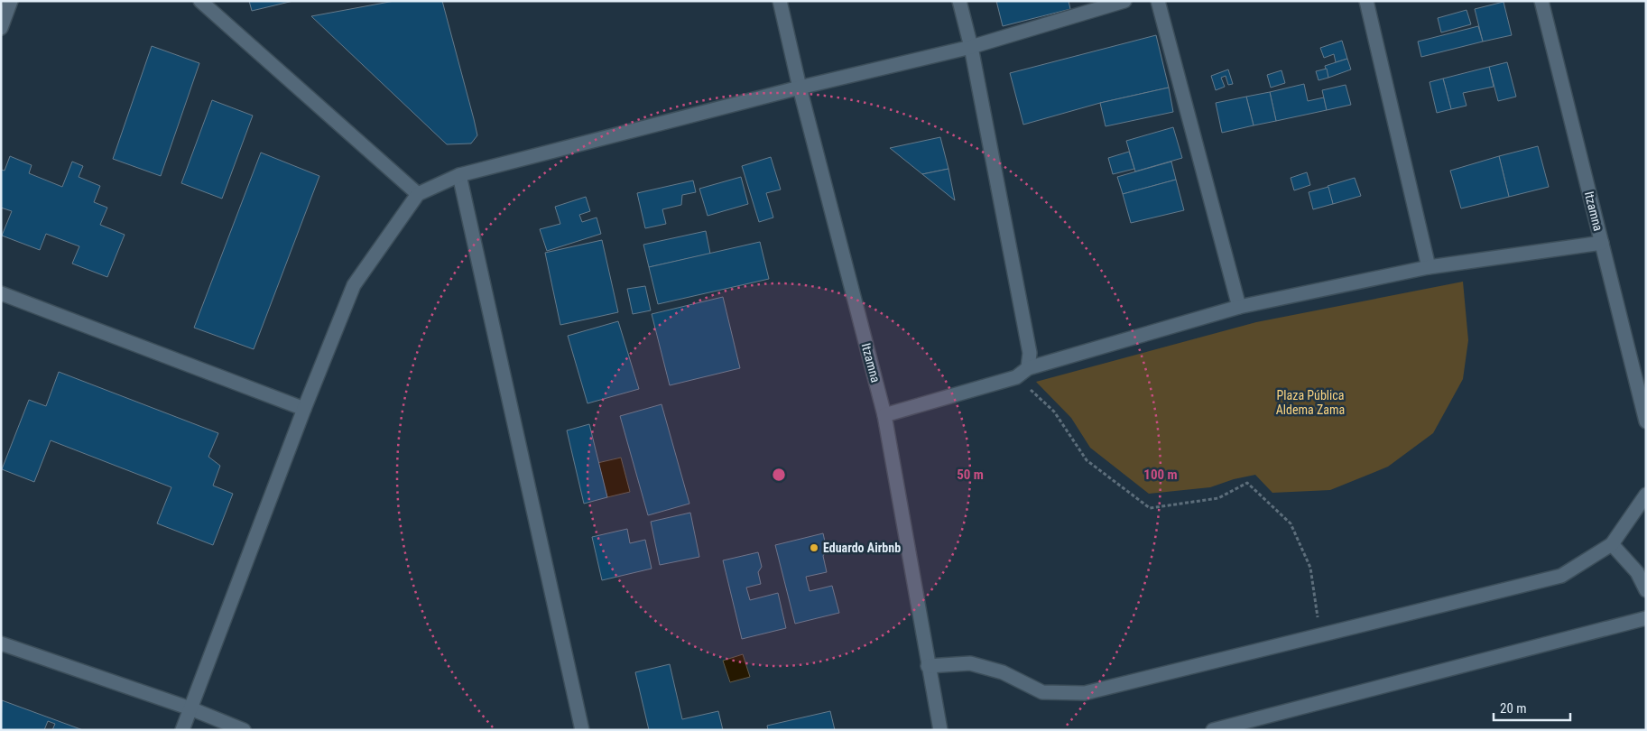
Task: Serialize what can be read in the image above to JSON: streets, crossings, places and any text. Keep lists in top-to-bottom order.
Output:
{
  "streets": {
    "street": ["Itzamna"]
  },
  "parks": ["Plaza Pública Aldema Zama"],
  "places": ["Eduardo Airbnb"],
  "scale_bar": "20 m",
  "rings": ["50 m", "100 m"]
}
